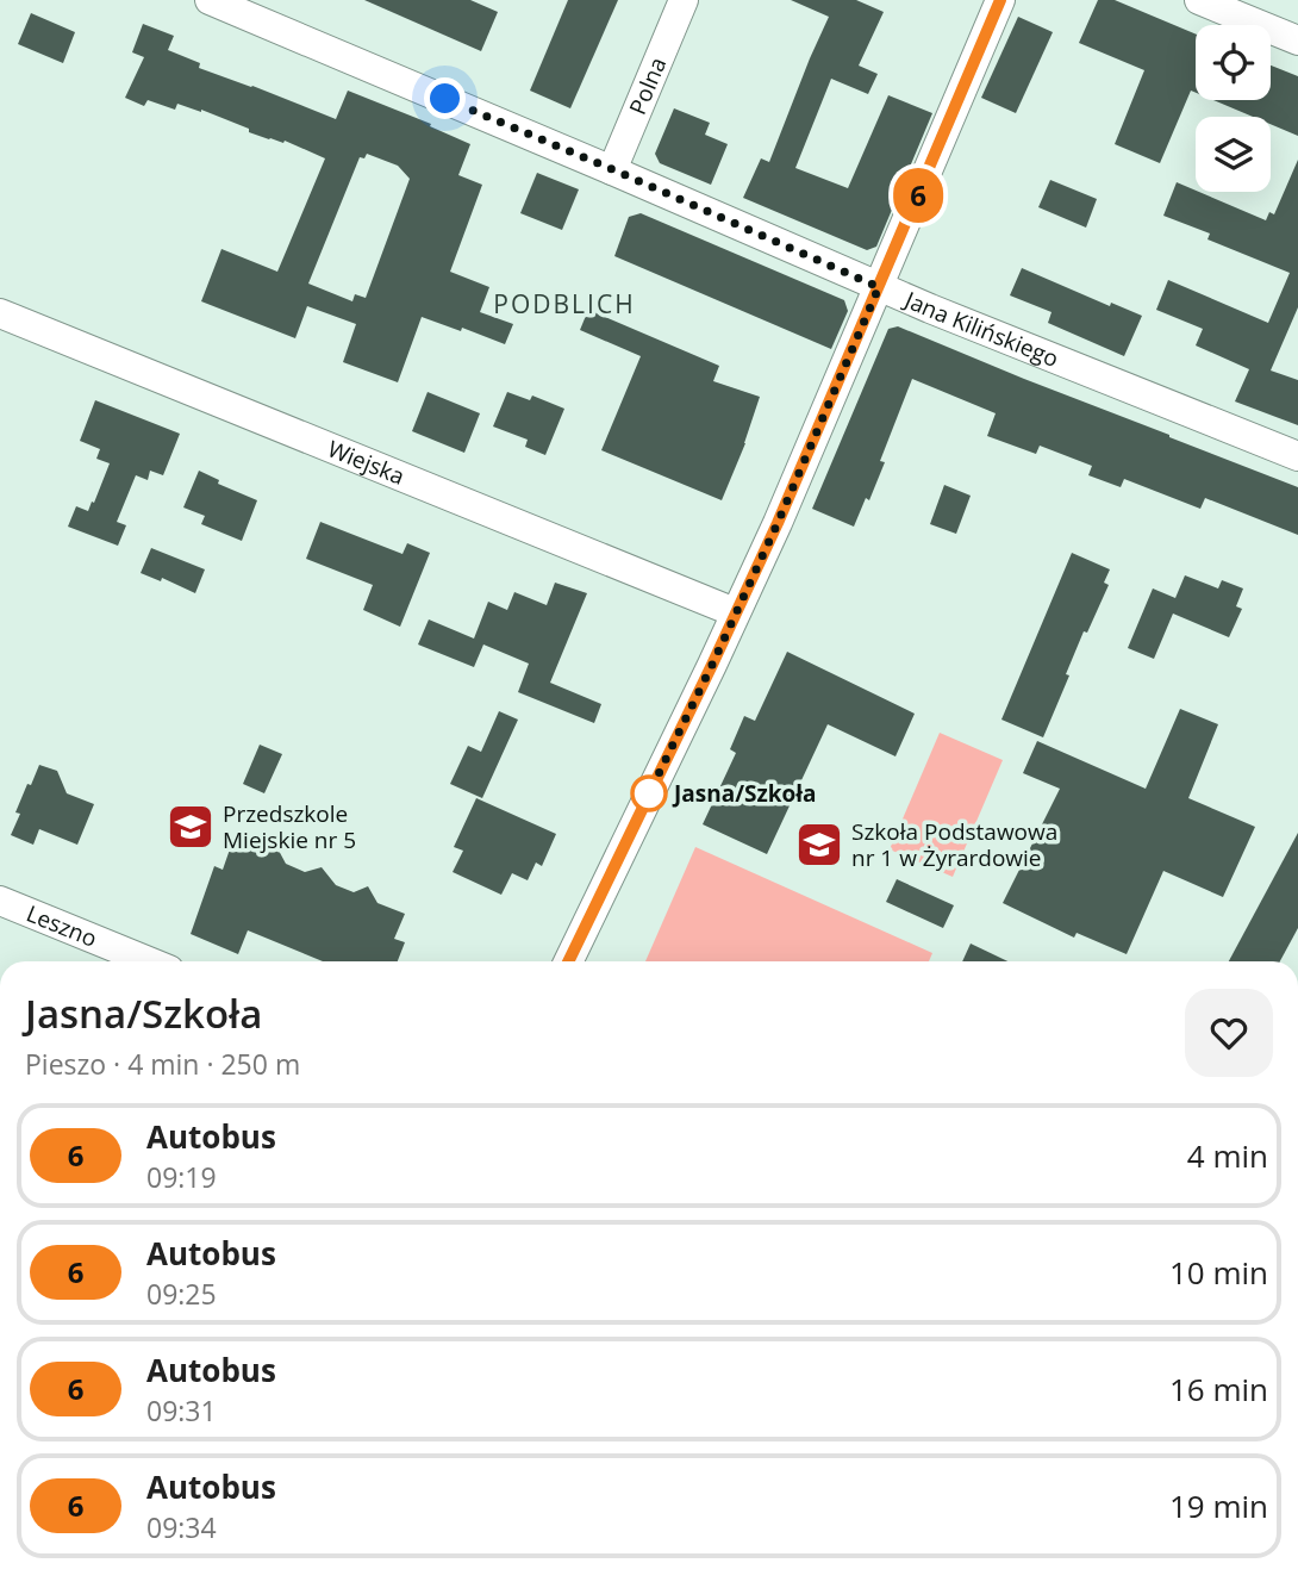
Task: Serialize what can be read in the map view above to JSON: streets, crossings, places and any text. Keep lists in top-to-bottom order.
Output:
{
  "streets": {
    "street": [
      "Polna",
      "Jana Kilińskiego",
      "Wiejska",
      "Leszno"
    ]
  },
  "crossings": [
    ["Polna", "Jana Kilińskiego"]
  ],
  "districts": ["PODBLICH"],
  "places": {
    "other": ["Jasna/Szkoła"],
    "school or university": ["Przedszkole Miejskie nr 5", "Szkoła Podstawowa nr 1 w Żyrardowie"]
  },
  "lines": ["bus line 6"],
  "page": {
    "on_map": "6",
    "heading": ["Jasna/Szkoła", "Pieszo · 4 min · 250 m"],
    "list": [
      {
        "mark": "6",
        "name": "Autobus",
        "note": "09:19",
        "value": "4 min"
      },
      {
        "mark": "6",
        "name": "Autobus",
        "note": "09:25",
        "value": "10 min"
      },
      {
        "mark": "6",
        "name": "Autobus",
        "note": "09:31",
        "value": "16 min"
      },
      {
        "mark": "6",
        "name": "Autobus",
        "note": "09:34",
        "value": "19 min"
      }
    ]
  }
}
